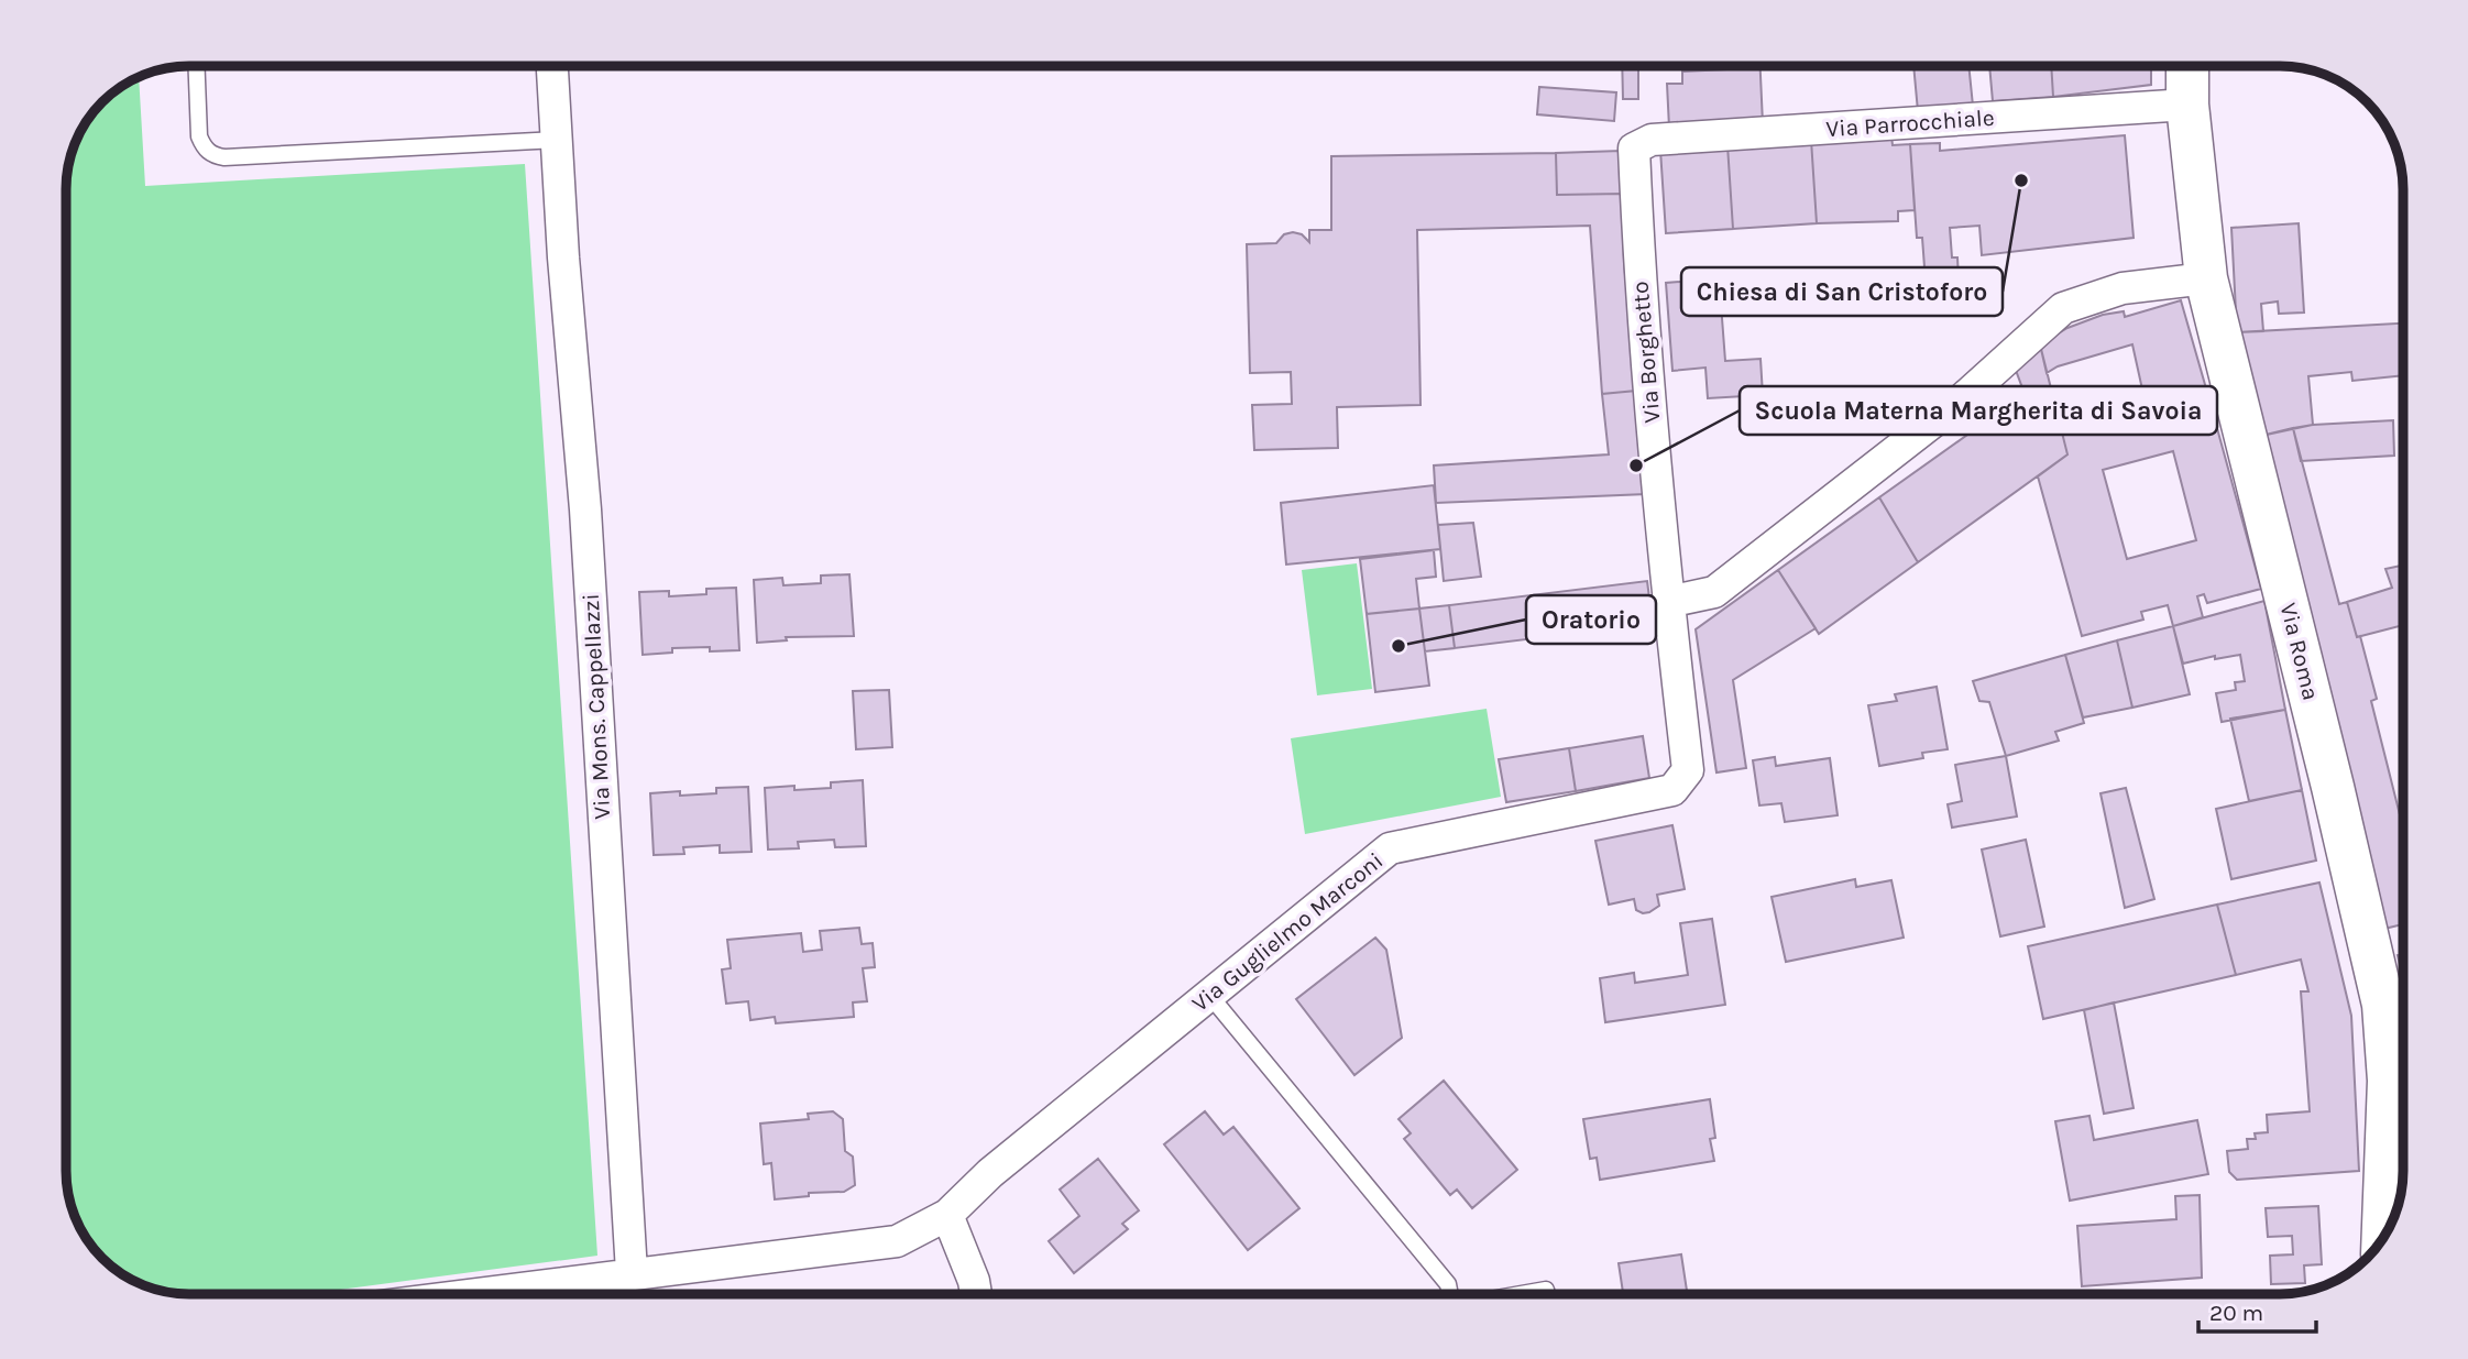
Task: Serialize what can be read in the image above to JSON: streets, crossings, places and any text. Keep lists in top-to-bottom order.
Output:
{
  "streets": {
    "main road": ["Via Roma"],
    "street": [
      "Via Parrocchiale",
      "Via Borghetto",
      "Via Mons. Cappellazzi",
      "Via Guglielmo Marconi"
    ]
  },
  "crossings": [
    ["Via Parrocchiale", "Via Borghetto"],
    ["Via Parrocchiale", "Via Roma"],
    ["Via Borghetto", "Via Guglielmo Marconi"],
    ["Via Mons. Cappellazzi", "Via Guglielmo Marconi"]
  ],
  "places": ["Chiesa di San Cristoforo", "Scuola Materna Margherita di Savoia", "Oratorio"],
  "scale_bar": "20 m"
}
